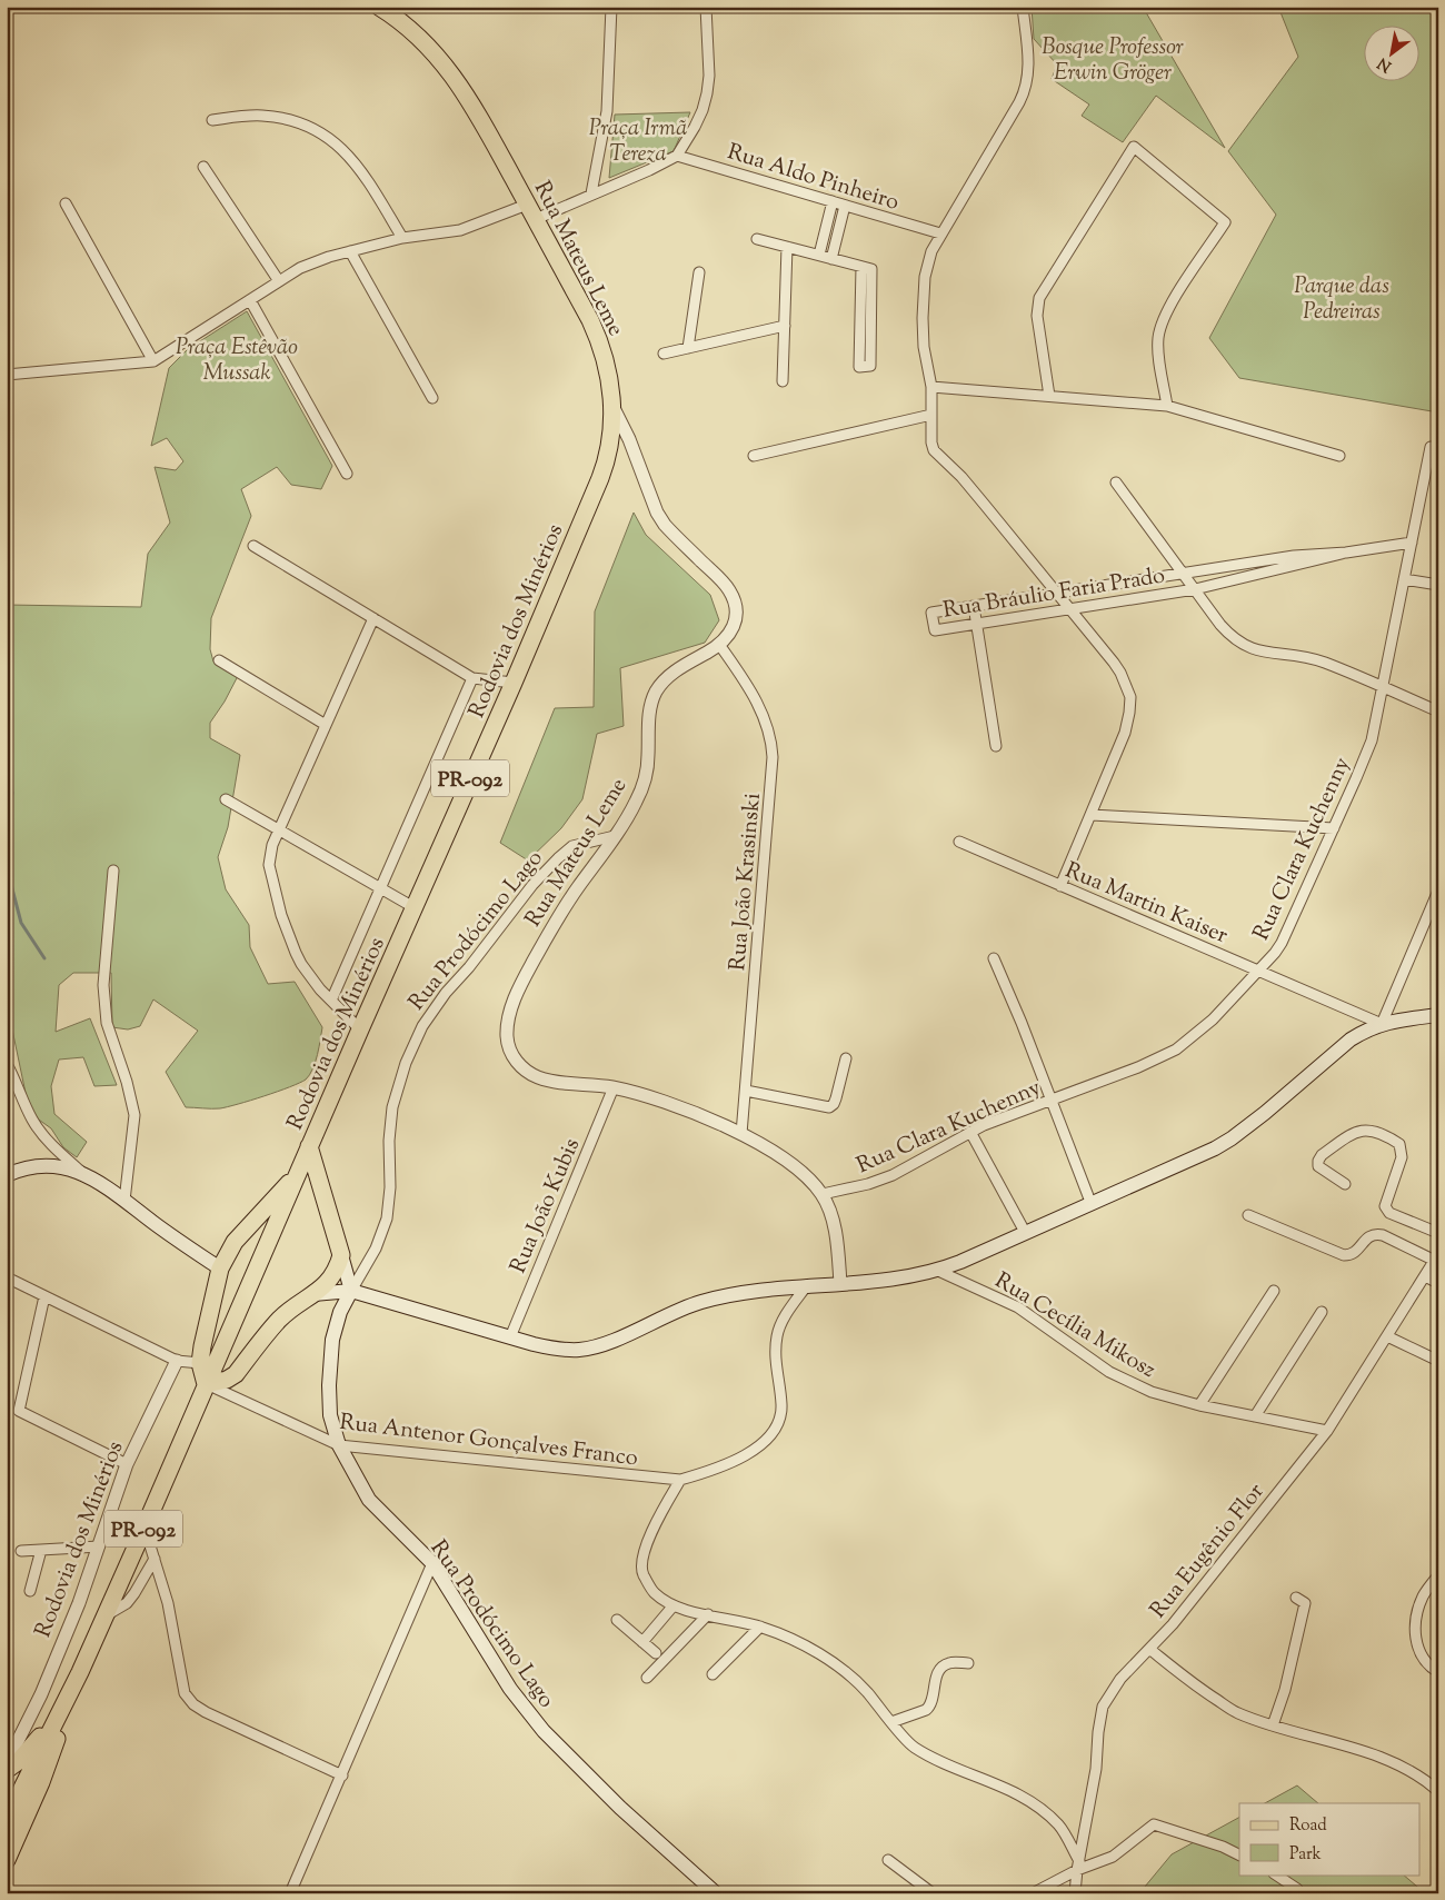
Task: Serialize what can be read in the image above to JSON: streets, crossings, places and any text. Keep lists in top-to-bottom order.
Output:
{
  "streets": {
    "main road": [
      "Rua Mateus Leme",
      "Rodovia dos Minérios",
      "PR-092",
      "Rua Prodócimo Lago"
    ],
    "street": [
      "Rua Aldo Pinheiro",
      "Rua Bráulio Faria Prado",
      "Rua Clara Kuchenny",
      "Rua João Krasinski",
      "Rua Martin Kaiser",
      "Rua João Kubis",
      "Rua Cecília Mikosz",
      "Rua Antenor Gonçalves Franco",
      "Rua Eugênio Flor"
    ]
  },
  "crossings": [
    ["Rua Mateus Leme", "Rodovia dos Minérios"],
    ["Rua Mateus Leme", "Rua Clara Kuchenny"],
    ["Rua Mateus Leme", "Rua João Krasinski"],
    ["Rua Mateus Leme", "Rua Prodócimo Lago"],
    ["Rua Mateus Leme", "Rua João Kubis"],
    ["Rua Bráulio Faria Prado", "Rua Clara Kuchenny"],
    ["Rodovia dos Minérios", "Rua Antenor Gonçalves Franco"],
    ["Rua Clara Kuchenny", "Rua Martin Kaiser"],
    ["Rua Prodócimo Lago", "Rua Antenor Gonçalves Franco"],
    ["Rua Cecília Mikosz", "Rua Eugênio Flor"]
  ],
  "parks": [
    "Bosque Professor Erwin Gröger",
    "Praça Irmã Tereza",
    "Parque das Pedreiras",
    "Praça Estêvão Mussak"
  ],
  "legend": ["Road", "Park"],
  "north": "bottom left"
}
